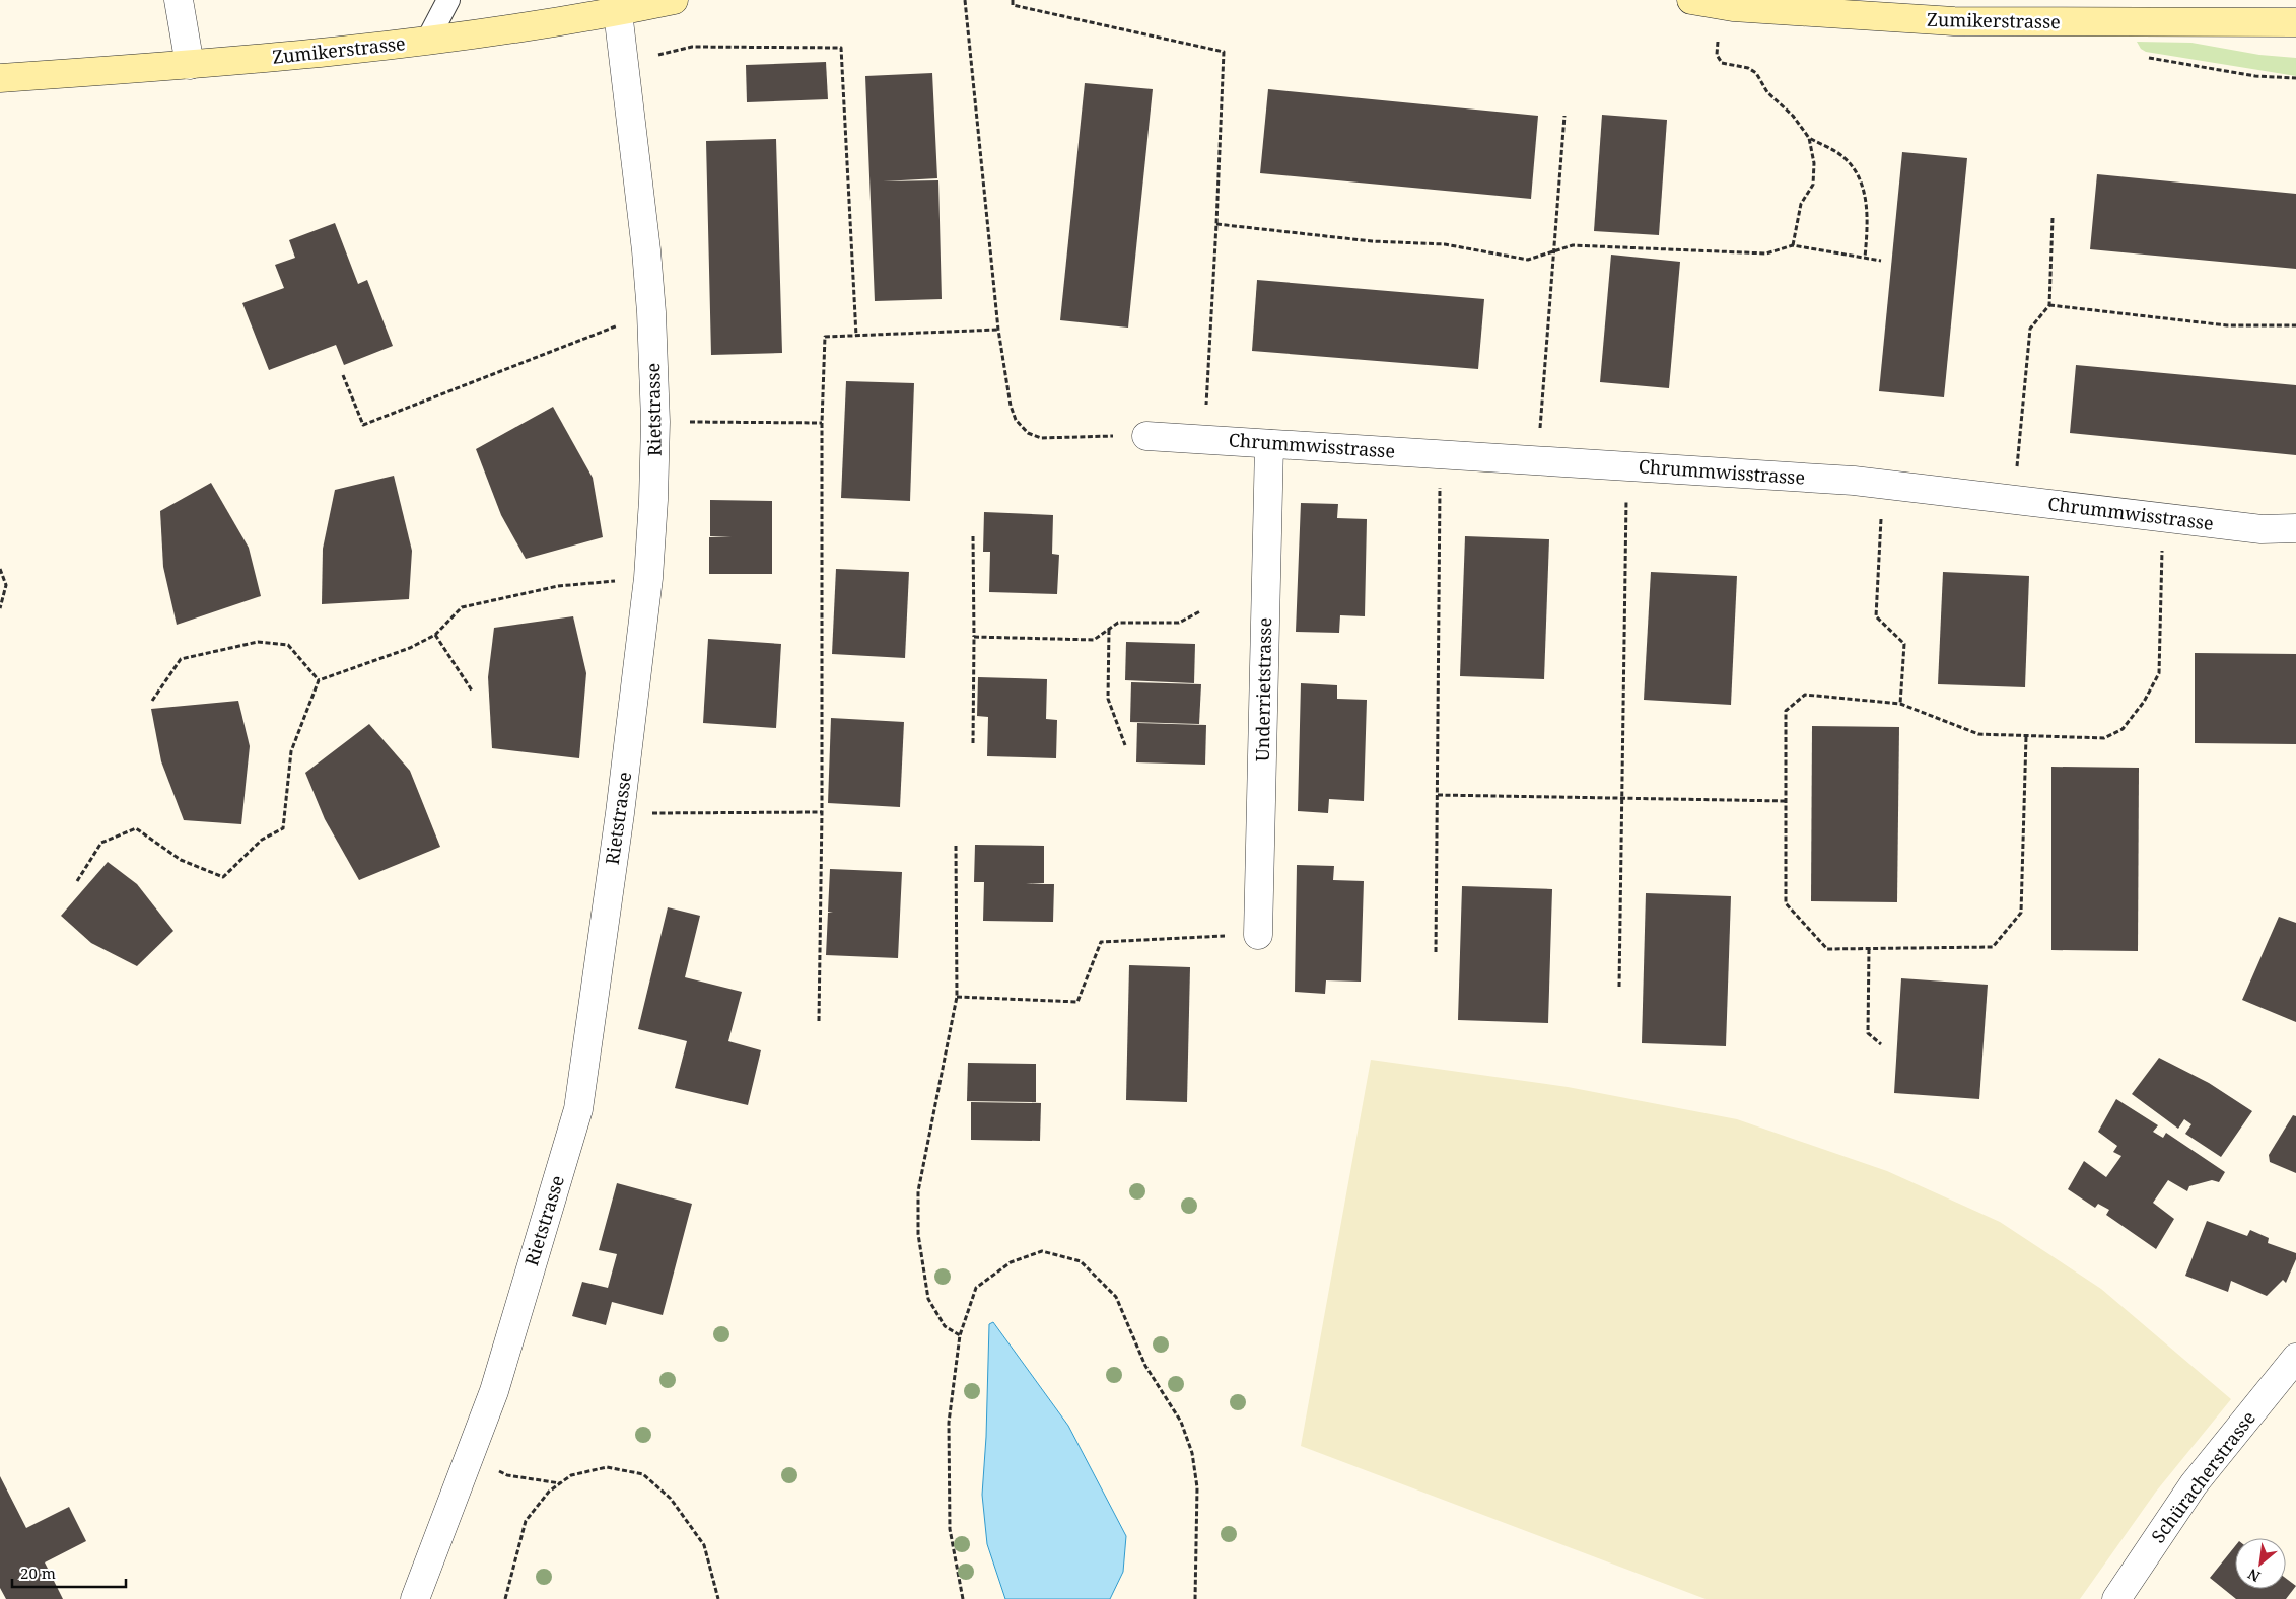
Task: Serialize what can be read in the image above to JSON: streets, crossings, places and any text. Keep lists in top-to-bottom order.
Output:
{
  "streets": {
    "main road": ["Zumikerstrasse"],
    "street": [
      "Rietstrasse",
      "Chrummwisstrasse",
      "Underrietstrasse",
      "Schüracherstrasse"
    ]
  },
  "crossings": [
    ["Zumikerstrasse", "Rietstrasse"],
    ["Chrummwisstrasse", "Underrietstrasse"]
  ],
  "scale_bar": "20 m",
  "north": "bottom left"
}
